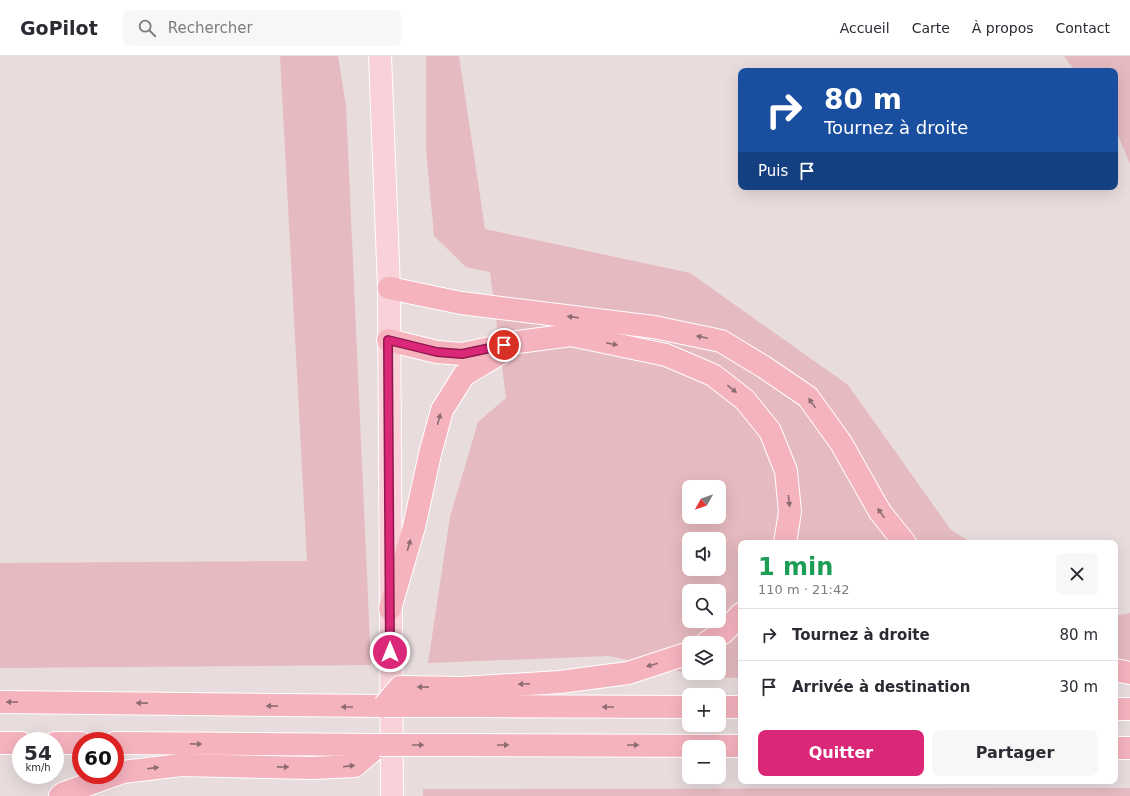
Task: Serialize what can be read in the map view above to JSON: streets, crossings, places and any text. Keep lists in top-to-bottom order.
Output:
{
  "north": "bottom left",
  "page": {
    "header": "GoPilot",
    "search": "Rechercher",
    "nav": [
      "Accueil",
      "Carte",
      "À propos",
      "Contact"
    ],
    "turn": ["80 m", "Tournez à droite"],
    "then": "Puis",
    "map_buttons": ["+", "−"],
    "heading": ["1 min", "110 m · 21:42"],
    "list": [
      {
        "name": "Tournez à droite",
        "value": "80 m"
      },
      {
        "name": "Arrivée à destination",
        "value": "30 m"
      }
    ],
    "buttons": ["Quitter", "Partager"],
    "speed": "54 km/h",
    "limit": "60"
  }
}
